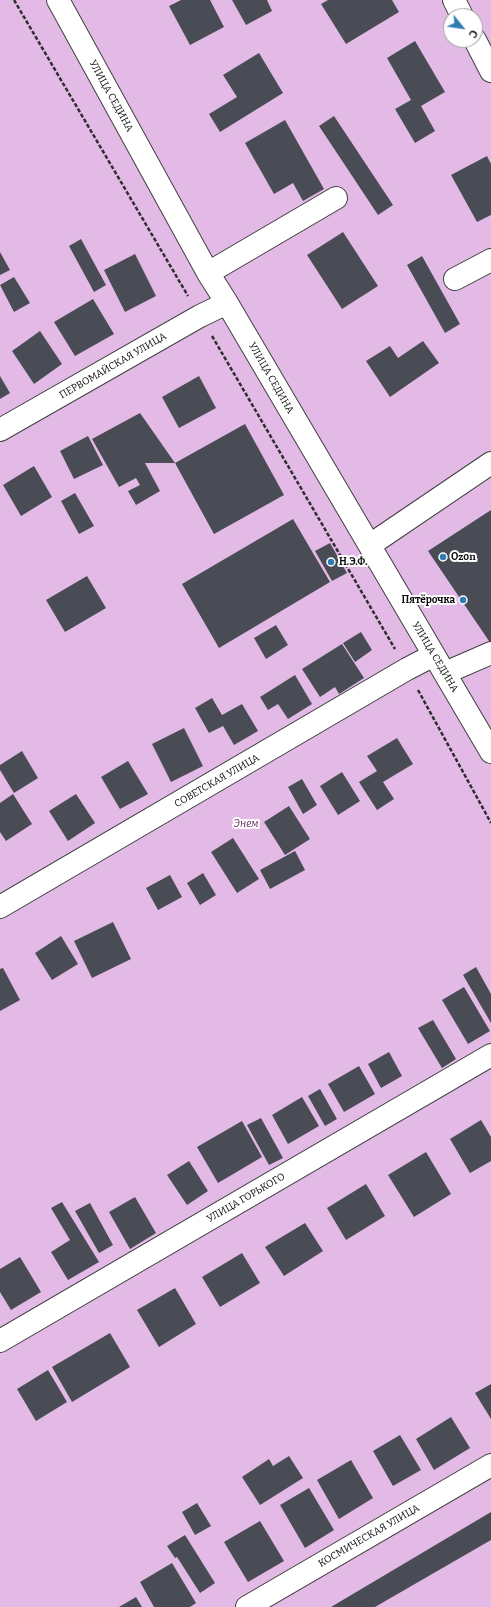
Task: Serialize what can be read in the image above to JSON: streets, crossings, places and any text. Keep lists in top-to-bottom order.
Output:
{
  "streets": {
    "street": [
      "УЛИЦА СЕДИНА",
      "ПЕРВОМАЙСКАЯ УЛИЦА",
      "СОВЕТСКАЯ УЛИЦА",
      "УЛИЦА ГОРЬКОГО",
      "КОСМИЧЕСКАЯ УЛИЦА"
    ]
  },
  "crossings": [
    ["УЛИЦА СЕДИНА", "ПЕРВОМАЙСКАЯ УЛИЦА"],
    ["УЛИЦА СЕДИНА", "СОВЕТСКАЯ УЛИЦА"]
  ],
  "parks": ["Энем"],
  "places": ["Ozon", "Н.Э.Ф.", "Пятёрочка"],
  "north": "bottom right"
}
